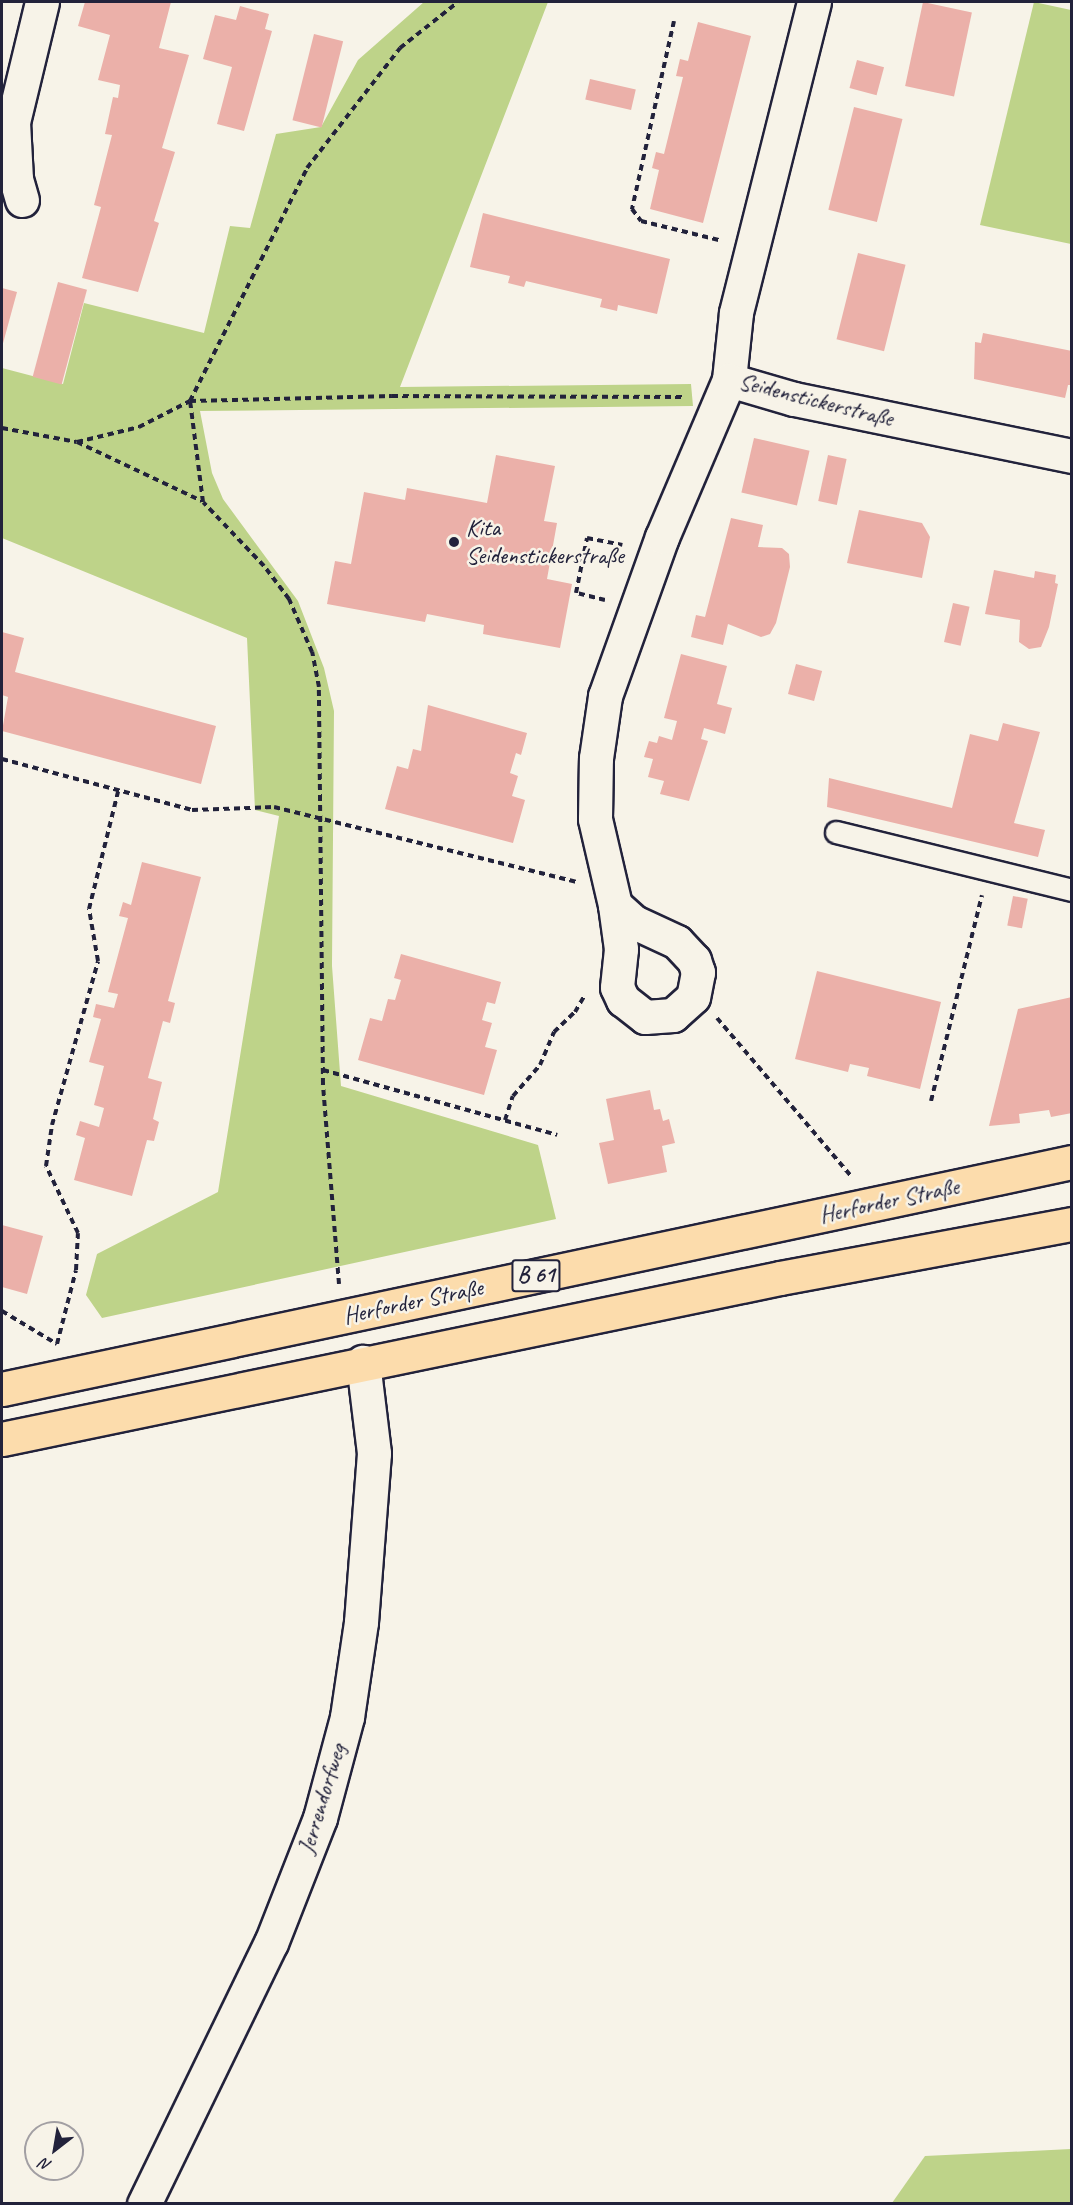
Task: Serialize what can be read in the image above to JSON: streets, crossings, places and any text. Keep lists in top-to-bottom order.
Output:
{
  "streets": {
    "main road": ["Herforder Straße", "B 61"],
    "street": ["Seidenstickerstraße", "Jerrendorfweg"]
  },
  "crossings": [
    ["Herforder Straße", "Jerrendorfweg"]
  ],
  "places": ["Kita Seidenstickerstraße"],
  "north": "bottom left"
}
